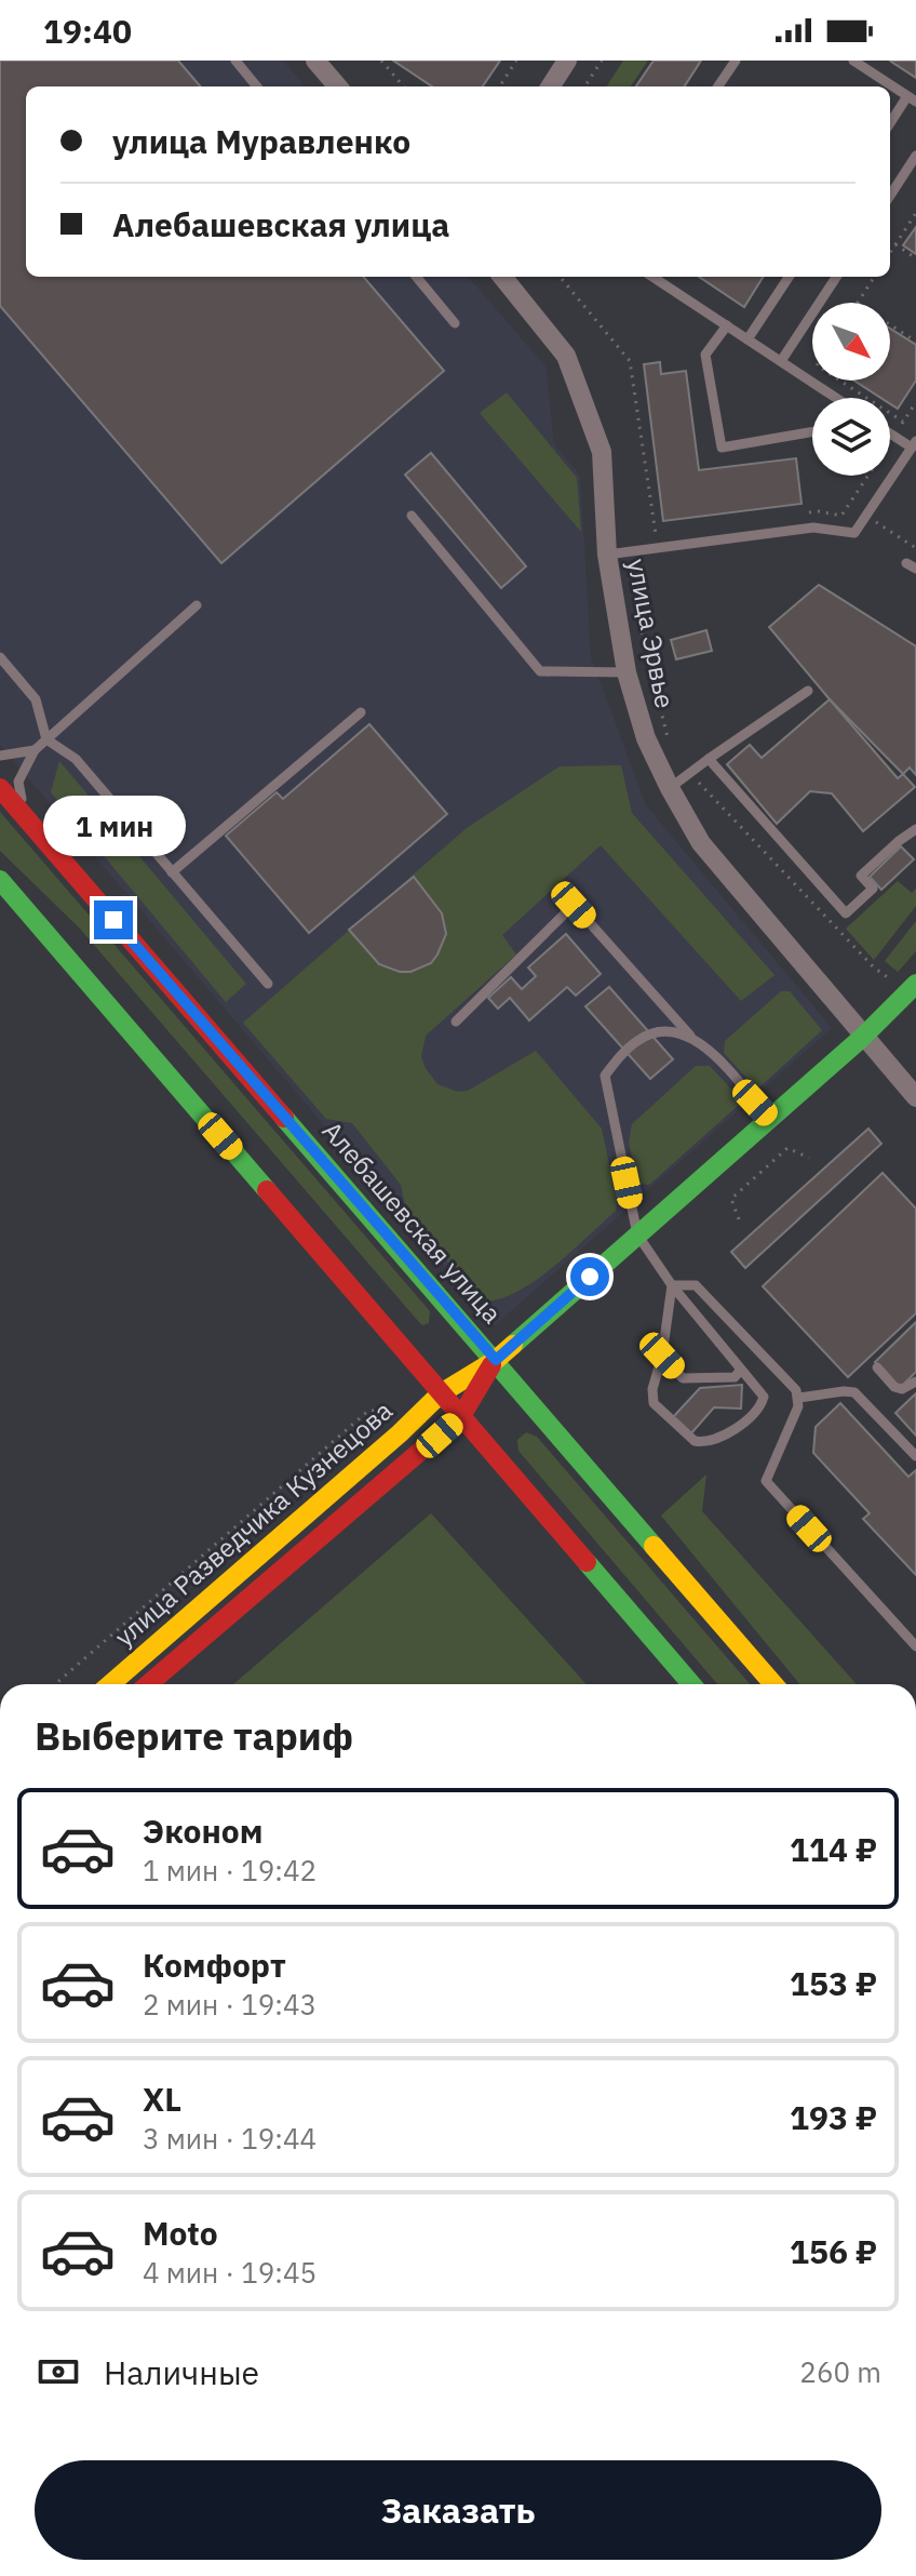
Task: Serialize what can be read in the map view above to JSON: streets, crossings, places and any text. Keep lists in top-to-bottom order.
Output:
{
  "streets": {
    "main road": ["Алебашевская улица", "улица Разведчика Кузнецова"],
    "street": ["улица Эрвье"]
  },
  "crossings": [
    ["Алебашевская улица", "улица Разведчика Кузнецова"]
  ],
  "north": "bottom right",
  "page": {
    "status": "19:40",
    "banner": ["улица Муравленко", "Алебашевская улица"],
    "bubble": "1 мин",
    "heading": "Выберите тариф",
    "list": [
      {
        "name": "Эконом",
        "note": "1 мин · 19:42",
        "value": "114 ₽"
      },
      {
        "name": "Комфорт",
        "note": "2 мин · 19:43",
        "value": "153 ₽"
      },
      {
        "name": "XL",
        "note": "3 мин · 19:44",
        "value": "193 ₽"
      },
      {
        "name": "Moto",
        "note": "4 мин · 19:45",
        "value": "156 ₽"
      }
    ],
    "pay": ["Наличные", "260 m"],
    "buttons": "Заказать"
  }
}
